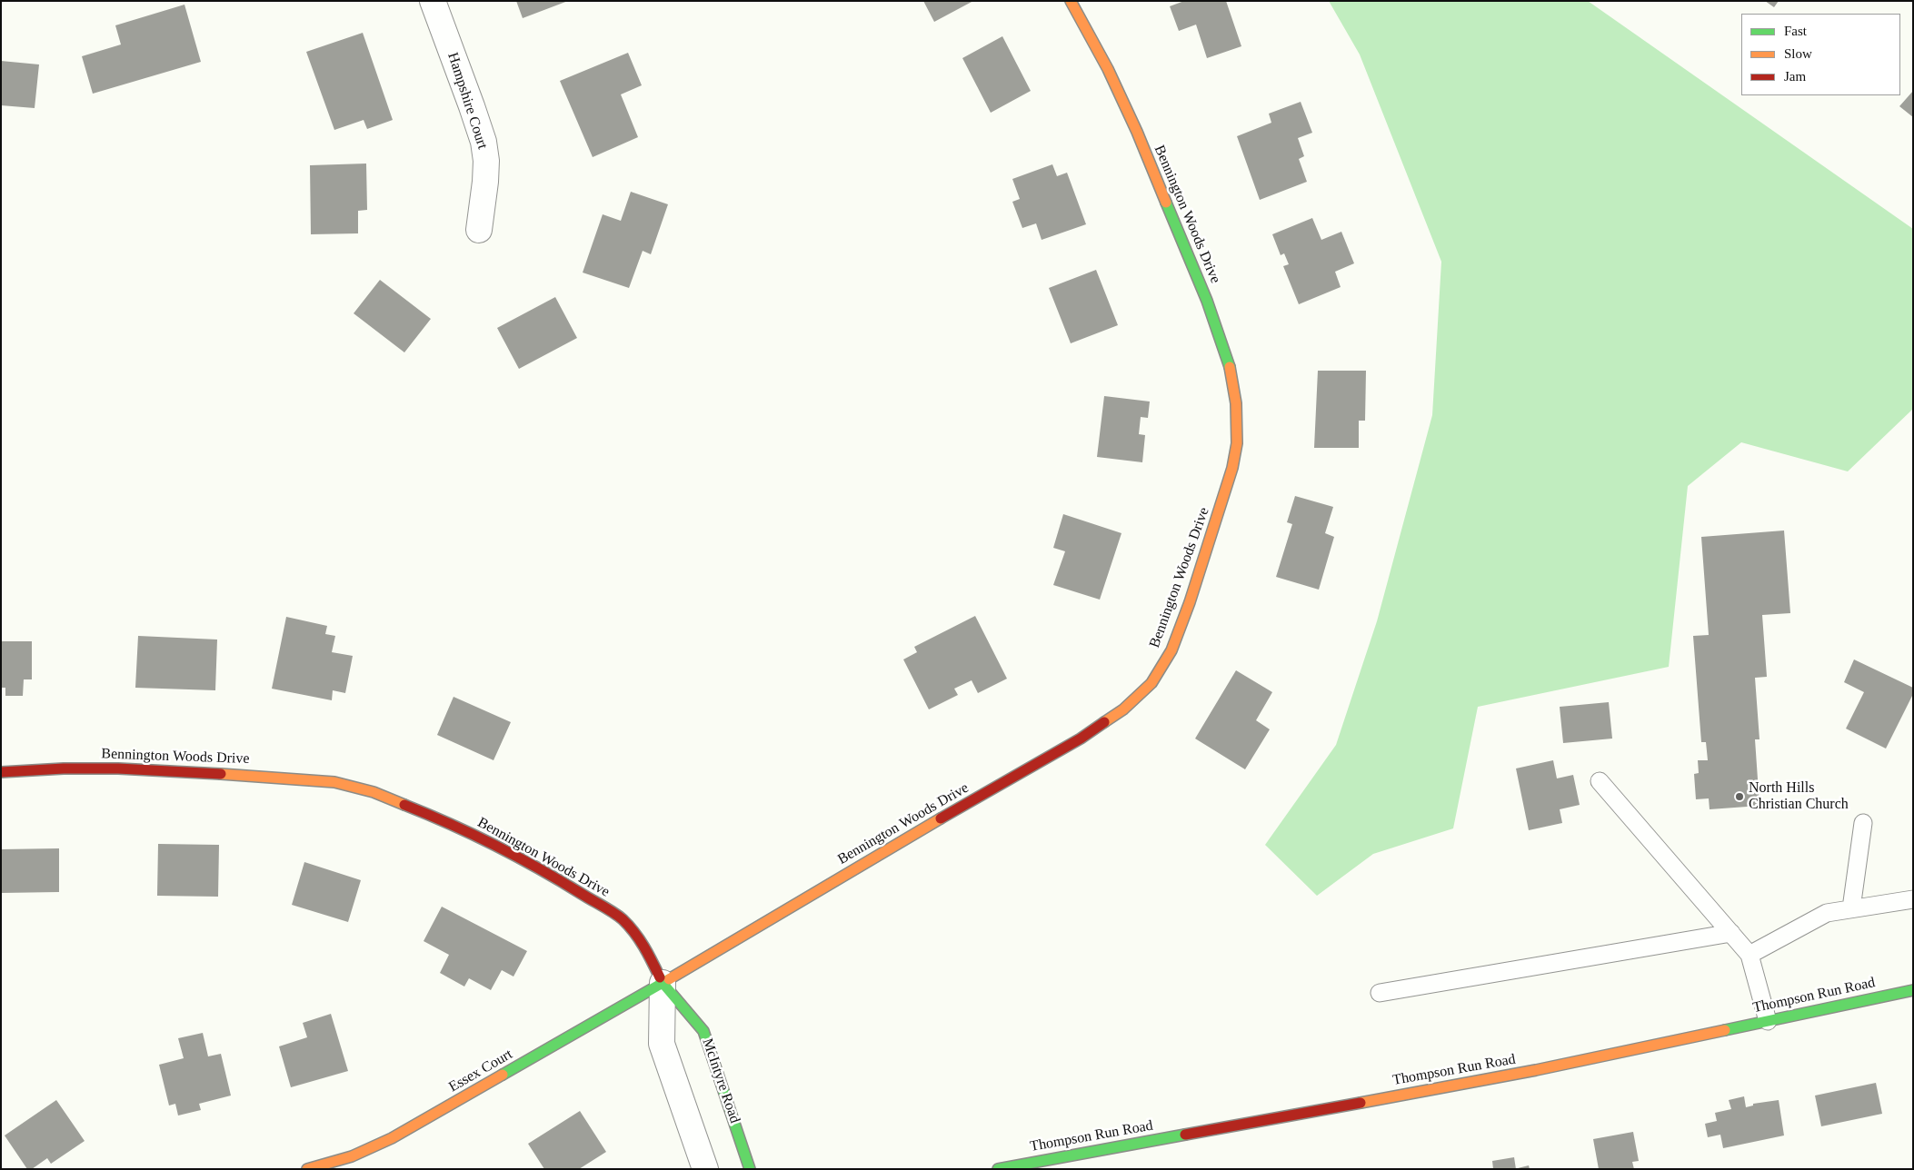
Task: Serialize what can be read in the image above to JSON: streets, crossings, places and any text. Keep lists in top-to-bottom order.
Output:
{
  "streets": {
    "street": [
      "Hampshire Court",
      "Bennington Woods Drive",
      "Thompson Run Road",
      "Essex Court",
      "McIntyre Road"
    ]
  },
  "crossings": [
    ["Bennington Woods Drive", "Essex Court"],
    ["Bennington Woods Drive", "McIntyre Road"],
    ["Essex Court", "McIntyre Road"]
  ],
  "places": ["North Hills Christian Church"],
  "legend": ["Fast", "Slow", "Jam"]
}
